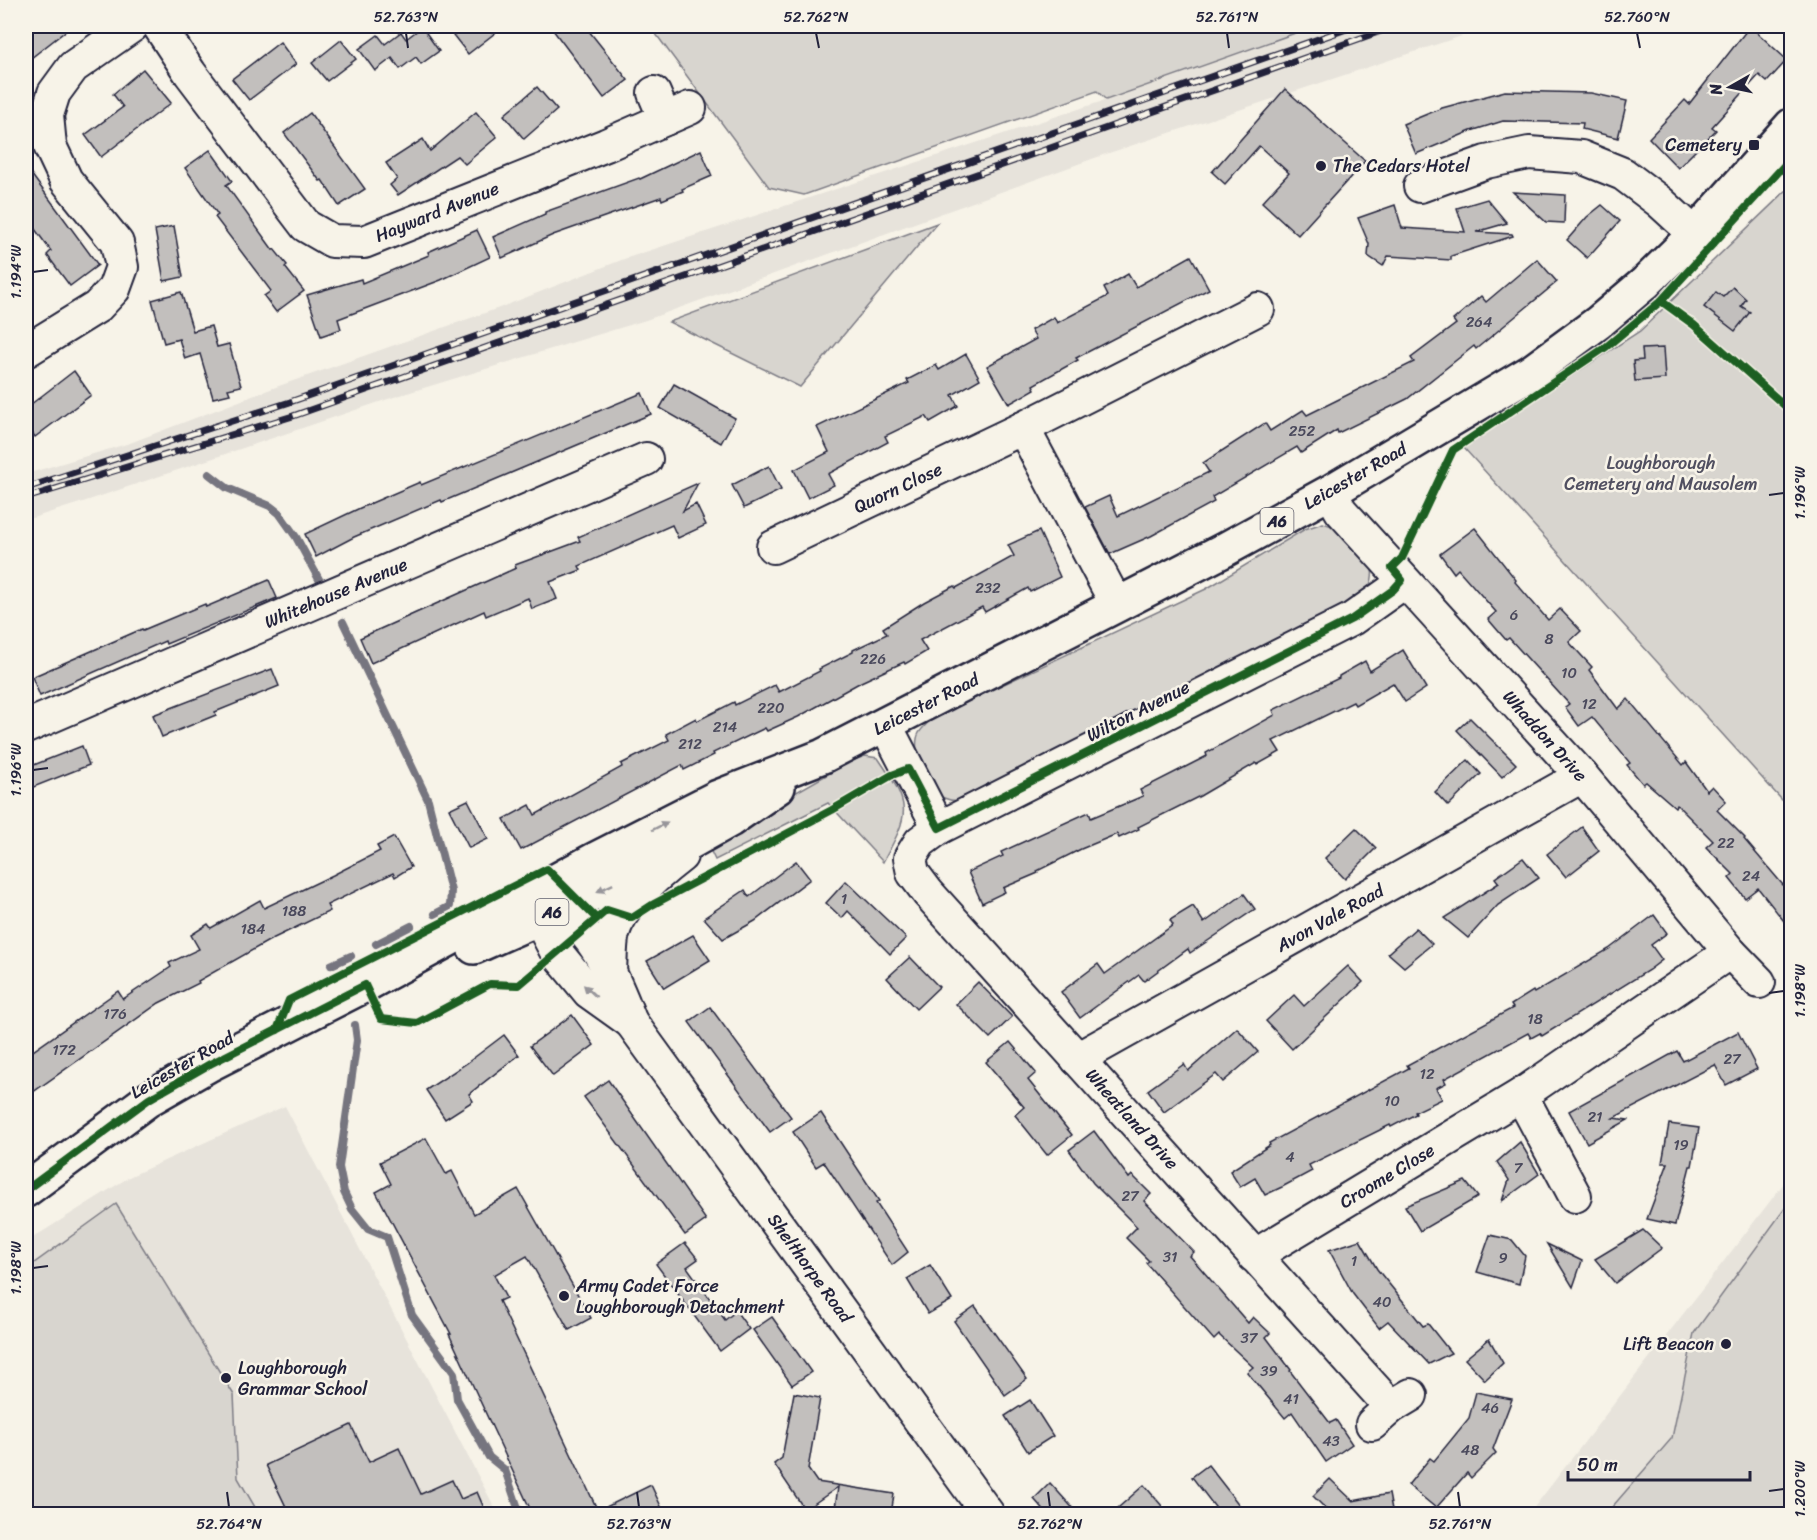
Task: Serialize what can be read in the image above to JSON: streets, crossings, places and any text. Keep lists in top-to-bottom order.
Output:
{
  "streets": {
    "highway": ["Leicester Road", "A6"],
    "street": [
      "Hayward Avenue",
      "Quorn Close",
      "Whitehouse Avenue",
      "Wilton Avenue",
      "Whaddon Drive",
      "Avon Vale Road",
      "Wheatland Drive",
      "Croome Close",
      "Shelthorpe Road"
    ]
  },
  "crossings": [
    ["Leicester Road", "Whaddon Drive"],
    ["Leicester Road", "Shelthorpe Road"],
    ["Wilton Avenue", "Whaddon Drive"],
    ["Wilton Avenue", "Wheatland Drive"],
    ["Whaddon Drive", "Avon Vale Road"],
    ["Whaddon Drive", "Croome Close"],
    ["Avon Vale Road", "Wheatland Drive"],
    ["Wheatland Drive", "Croome Close"]
  ],
  "parks": ["Loughborough Cemetery and Mausolem"],
  "places": {
    "transit": ["Cemetery"],
    "other": [
      "The Cedars Hotel",
      "Army Cadet Force Loughborough Detachment",
      "Lift Beacon",
      "Loughborough Grammar School"
    ]
  },
  "house_numbers": [
    "264",
    "252",
    "232",
    "6",
    "8",
    "226",
    "10",
    "12",
    "220",
    "214",
    "212",
    "22",
    "24",
    "1",
    "188",
    "184",
    "176",
    "18",
    "172",
    "27",
    "12",
    "10",
    "21",
    "19",
    "4",
    "7",
    "27",
    "31",
    "9",
    "1",
    "40",
    "37",
    "39",
    "41",
    "46",
    "43",
    "48"
  ],
  "scale_bar": "50 m",
  "north": "left",
  "coordinates": [
    "52.763°N",
    "52.762°N",
    "52.761°N",
    "52.760°N",
    "1.194°W",
    "1.196°W",
    "1.198°W",
    "1.200°W",
    "52.764°N"
  ]
}
